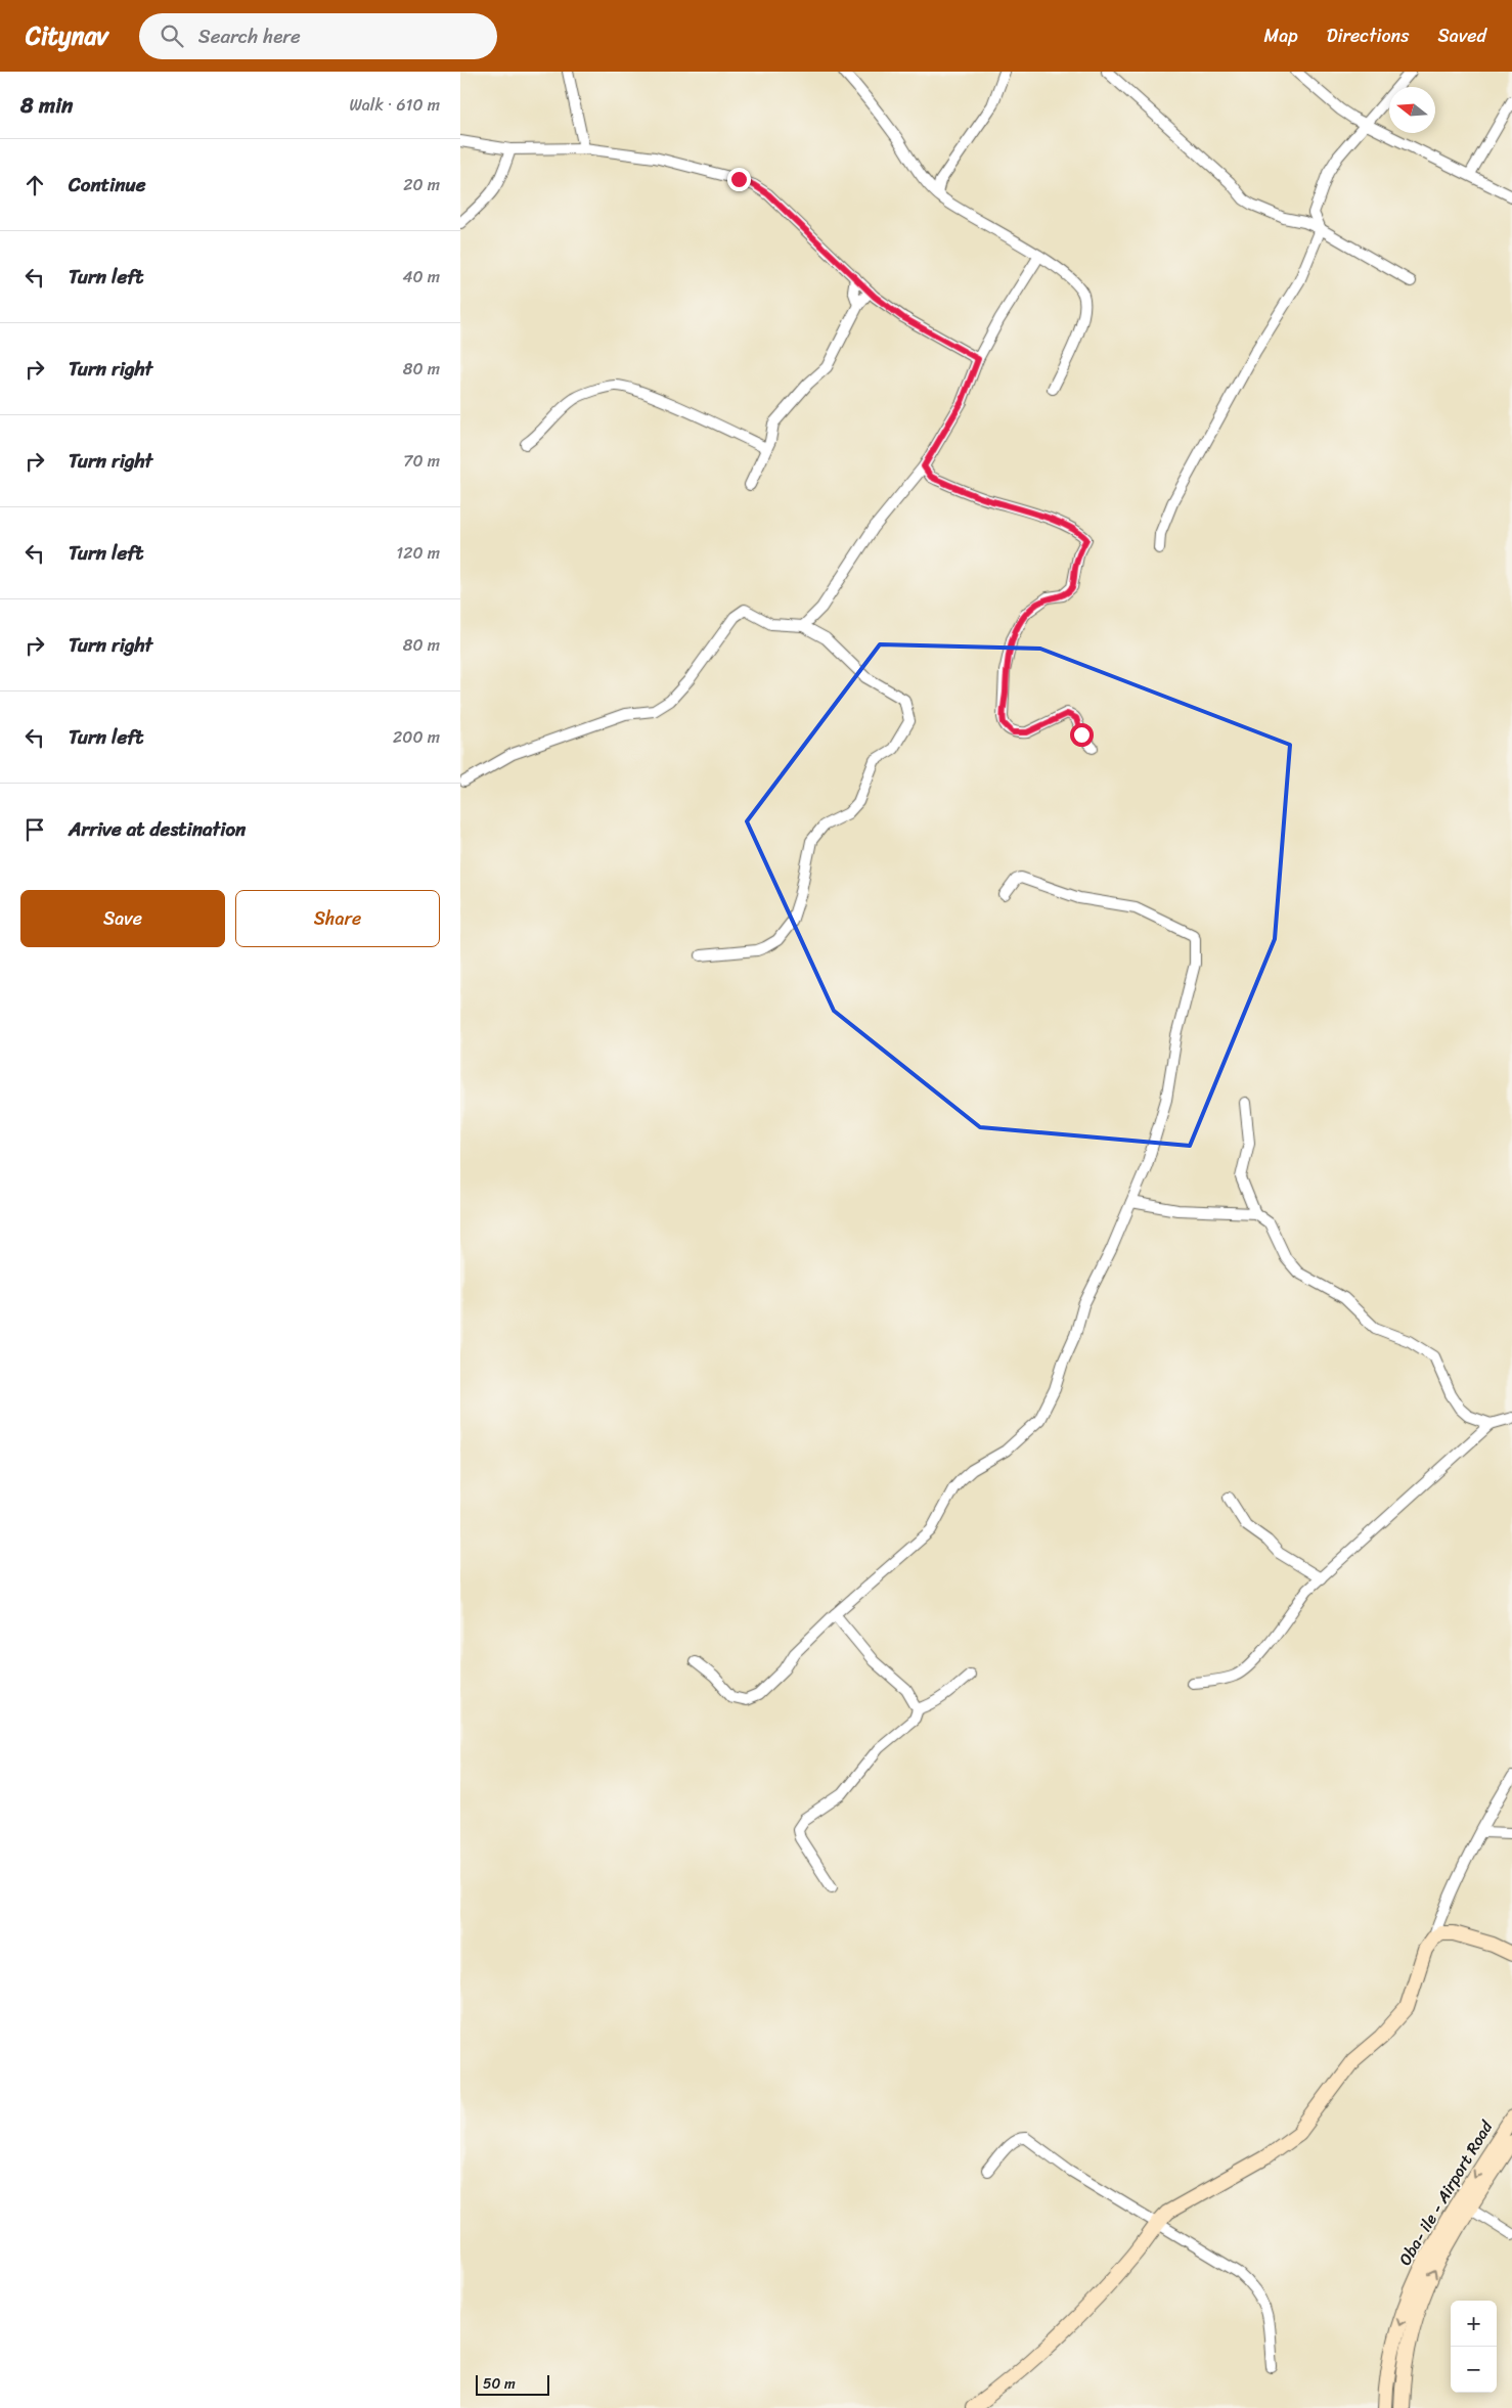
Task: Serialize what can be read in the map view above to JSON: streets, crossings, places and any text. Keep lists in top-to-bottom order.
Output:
{
  "streets": {
    "street": ["Oba- ile - Airport Road"]
  },
  "scale_bar": "50 m",
  "north": "left",
  "page": {
    "header": "Citynav",
    "search": "Search here",
    "nav": ["Map", "Directions", "Saved"],
    "heading": ["8 min", "Walk · 610 m"],
    "list": [
      ["Continue", "20 m"],
      ["Turn left", "40 m"],
      ["Turn right", "80 m"],
      ["Turn right", "70 m"],
      ["Turn left", "120 m"],
      ["Turn right", "80 m"],
      ["Turn left", "200 m"],
      "Arrive at destination"
    ],
    "buttons": ["Save", "Share"],
    "map_buttons": ["+", "−"],
    "scale": "50 m"
  }
}
